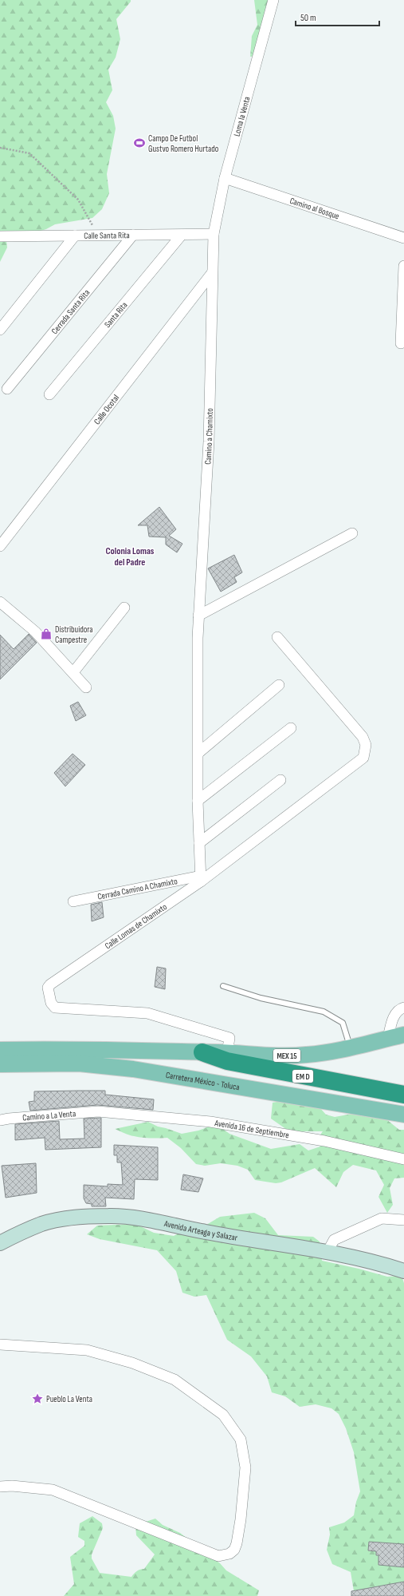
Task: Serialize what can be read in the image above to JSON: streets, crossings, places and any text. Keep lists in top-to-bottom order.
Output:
{
  "streets": {
    "highway": ["EM D"],
    "main road": ["MEX 15", "Carretera México - Toluca"],
    "street": [
      "Loma la Venta",
      "Camino al Bosque",
      "Calle Santa Rita",
      "Cerrada Santa Rita",
      "Santa Rita",
      "Calle Ocotal",
      "Camino a Chamixto",
      "Cerrada Camino A Chamixto",
      "Calle Lomas de Chamixto",
      "Camino a La Venta",
      "Avenida 16 de Septiembre",
      "Avenida Arteaga y Salazar"
    ]
  },
  "crossings": [
    ["Loma la Venta", "Camino al Bosque"],
    ["Loma la Venta", "Calle Santa Rita"],
    ["Loma la Venta", "Camino a Chamixto"],
    ["Calle Santa Rita", "Cerrada Santa Rita"],
    ["Calle Santa Rita", "Santa Rita"],
    ["Calle Santa Rita", "Camino a Chamixto"],
    ["Calle Ocotal", "Camino a Chamixto"],
    ["Cerrada Camino A Chamixto", "Calle Lomas de Chamixto"],
    ["Calle Lomas de Chamixto", "MEX 15"],
    ["MEX 15", "EM D"],
    ["Camino a La Venta", "Avenida 16 de Septiembre"]
  ],
  "districts": ["Colonia Lomas del Padre"],
  "places": {
    "sports": ["Campo De Futbol Gustvo Romero Hurtado"],
    "shop": ["Distribuidora Campestre"],
    "place": ["Pueblo La Venta"]
  },
  "scale_bar": "50 m"
}
